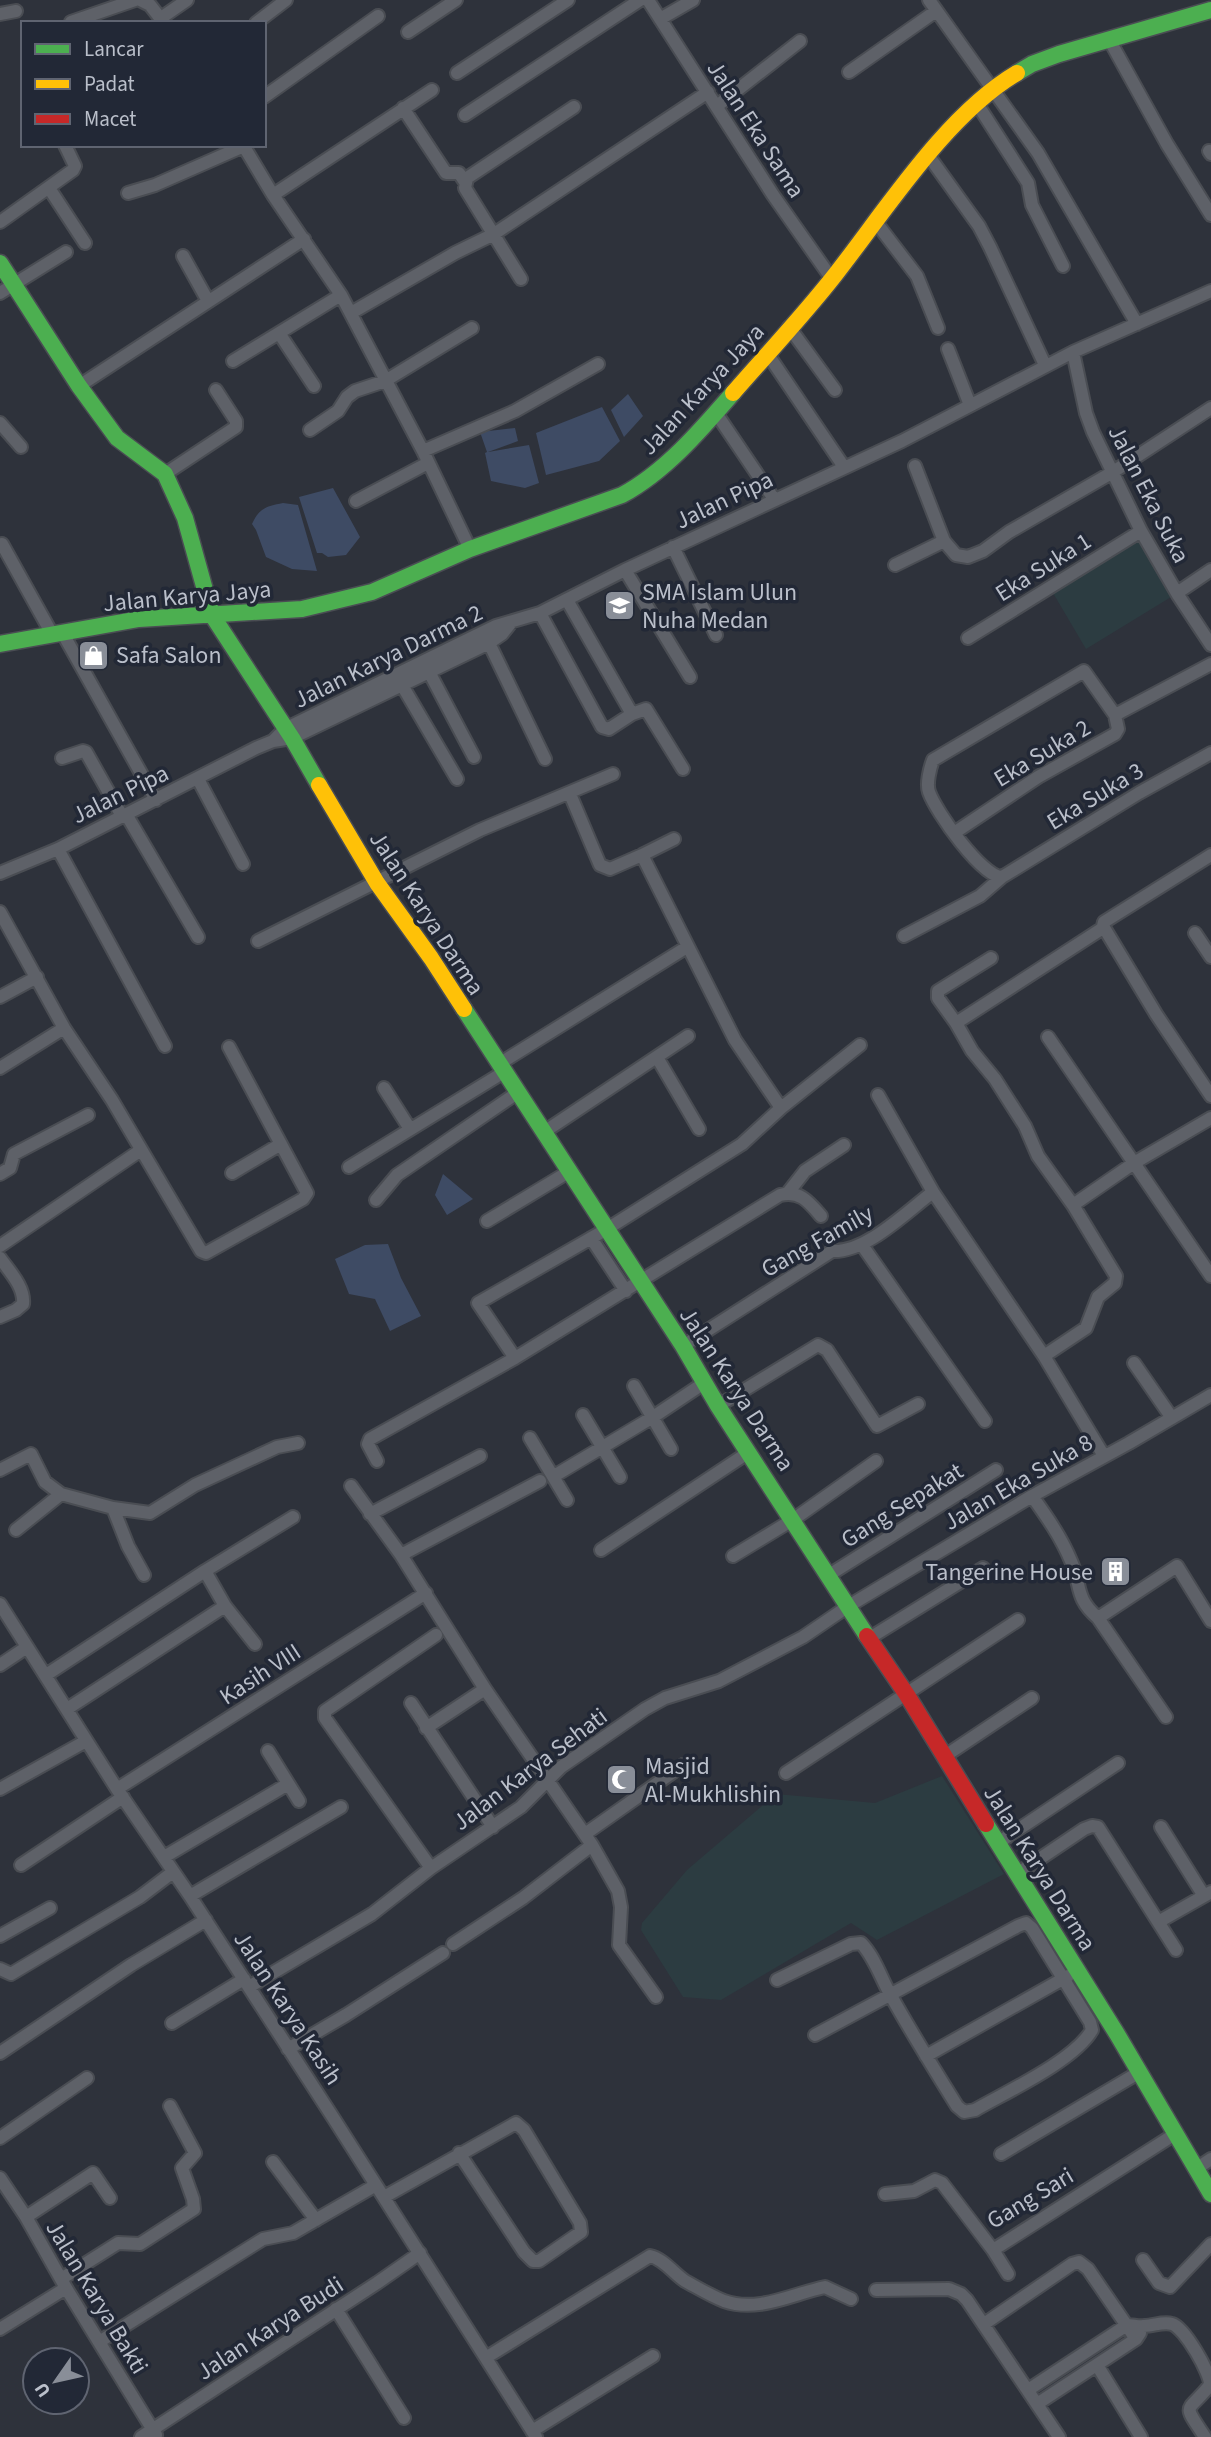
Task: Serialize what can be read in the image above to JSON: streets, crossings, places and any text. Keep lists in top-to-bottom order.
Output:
{
  "streets": {
    "street": [
      "Jalan Eka Sama",
      "Jalan Karya Jaya",
      "Jalan Eka Suka",
      "Jalan Pipa",
      "Eka Suka 1",
      "Jalan Karya Darma 2",
      "Eka Suka 2",
      "Eka Suka 3",
      "Jalan Karya Darma",
      "Gang Family",
      "Jalan Eka Suka 8",
      "Gang Sepakat",
      "Kasih VIII",
      "Jalan Karya Sehati",
      "Jalan Karya Kasih",
      "Gang Sari",
      "Jalan Karya Bakti",
      "Jalan Karya Budi"
    ]
  },
  "crossings": [
    ["Jalan Eka Sama", "Jalan Karya Jaya"],
    ["Jalan Karya Jaya", "Jalan Karya Darma"],
    ["Jalan Eka Suka", "Jalan Pipa"],
    ["Jalan Eka Suka", "Eka Suka 1"],
    ["Jalan Pipa", "Jalan Karya Darma 2"],
    ["Jalan Pipa", "Jalan Karya Darma"],
    ["Jalan Karya Darma 2", "Jalan Karya Darma"],
    ["Jalan Karya Darma", "Gang Family"],
    ["Jalan Karya Darma", "Jalan Eka Suka 8"],
    ["Jalan Karya Darma", "Gang Sepakat"],
    ["Jalan Karya Darma", "Jalan Karya Sehati"],
    ["Jalan Karya Darma", "Gang Sari"],
    ["Jalan Eka Suka 8", "Jalan Karya Sehati"],
    ["Kasih VIII", "Jalan Karya Kasih"],
    ["Jalan Karya Sehati", "Jalan Karya Kasih"],
    ["Jalan Karya Kasih", "Jalan Karya Budi"],
    ["Jalan Karya Bakti", "Jalan Karya Budi"]
  ],
  "places": {
    "school or university": ["SMA Islam Ulun Nuha Medan"],
    "shop": ["Safa Salon"],
    "building": ["Tangerine House"],
    "mosque": ["Masjid Al-Mukhlishin"]
  },
  "legend": ["Lancar", "Padat", "Macet"],
  "north": "bottom left"
}
